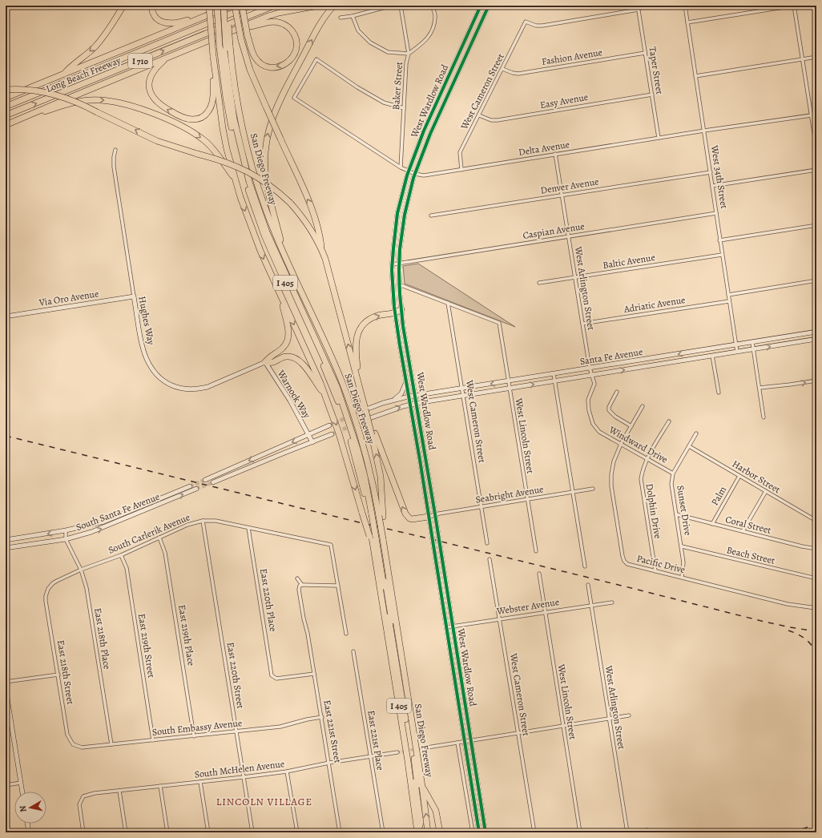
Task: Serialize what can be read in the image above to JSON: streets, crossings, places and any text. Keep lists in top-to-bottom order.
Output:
{
  "streets": {
    "highway": [
      "I 710",
      "Long Beach Freeway",
      "San Diego Freeway",
      "I 405"
    ],
    "main road": [
      "West Wardlow Road",
      "Via Oro Avenue",
      "Hughes Way",
      "Santa Fe Avenue",
      "Warnock Way",
      "South Santa Fe Avenue"
    ],
    "street": [
      "Fashion Avenue",
      "Taper Street",
      "Baker Street",
      "West Cameron Street",
      "Easy Avenue",
      "Delta Avenue",
      "West 34th Street",
      "Denver Avenue",
      "Caspian Avenue",
      "Baltic Avenue",
      "West Arlington Street",
      "Adriatic Avenue",
      "West Lincoln Street",
      "Windward Drive",
      "Harbor Street",
      "Seabright Avenue",
      "Palm",
      "Sunset Drive",
      "Dolphin Drive",
      "Coral Street",
      "South Carlerik Avenue",
      "Beach Street",
      "Pacific Drive",
      "East 220th Place",
      "Webster Avenue",
      "East 219th Place",
      "East 218th Place",
      "East 219th Street",
      "East 218th Street",
      "East 220th Street",
      "South Embassy Avenue",
      "East 221st Street",
      "East 221st Place",
      "South McHelen Avenue"
    ]
  },
  "crossings": [
    ["Fashion Avenue", "Taper Street"],
    ["Fashion Avenue", "West Cameron Street"],
    ["Taper Street", "West Cameron Street"],
    ["Taper Street", "Easy Avenue"],
    ["Taper Street", "Delta Avenue"],
    ["Baker Street", "Delta Avenue"],
    ["West Cameron Street", "Easy Avenue"],
    ["West Cameron Street", "Delta Avenue"],
    ["West Cameron Street", "Santa Fe Avenue"],
    ["West Cameron Street", "West Lincoln Street"],
    ["West Cameron Street", "Seabright Avenue"],
    ["West Cameron Street", "Webster Avenue"],
    ["West Wardlow Road", "Delta Avenue"],
    ["West Wardlow Road", "Caspian Avenue"],
    ["West Wardlow Road", "Santa Fe Avenue"],
    ["West Wardlow Road", "Seabright Avenue"],
    ["West Wardlow Road", "Webster Avenue"],
    ["Delta Avenue", "West 34th Street"],
    ["Delta Avenue", "West Arlington Street"],
    ["West 34th Street", "Denver Avenue"],
    ["West 34th Street", "Caspian Avenue"],
    ["West 34th Street", "Baltic Avenue"],
    ["West 34th Street", "Adriatic Avenue"],
    ["West 34th Street", "Santa Fe Avenue"],
    ["Denver Avenue", "West Arlington Street"],
    ["Caspian Avenue", "West Arlington Street"],
    ["Baltic Avenue", "West Arlington Street"],
    ["West Arlington Street", "Adriatic Avenue"],
    ["West Arlington Street", "Santa Fe Avenue"],
    ["West Arlington Street", "Windward Drive"],
    ["West Arlington Street", "Webster Avenue"],
    ["Via Oro Avenue", "Hughes Way"],
    ["Hughes Way", "Warnock Way"],
    ["Santa Fe Avenue", "West Lincoln Street"],
    ["Santa Fe Avenue", "Windward Drive"],
    ["West Lincoln Street", "Seabright Avenue"],
    ["West Lincoln Street", "Webster Avenue"],
    ["Windward Drive", "Sunset Drive"],
    ["Windward Drive", "Dolphin Drive"],
    ["Windward Drive", "Pacific Drive"],
    ["Harbor Street", "Palm"],
    ["Harbor Street", "Sunset Drive"],
    ["Palm", "Coral Street"],
    ["Sunset Drive", "Coral Street"],
    ["Sunset Drive", "Beach Street"],
    ["Sunset Drive", "Pacific Drive"],
    ["Dolphin Drive", "Pacific Drive"],
    ["South Santa Fe Avenue", "East 218th Place"],
    ["South Carlerik Avenue", "East 220th Place"],
    ["South Carlerik Avenue", "East 219th Place"],
    ["South Carlerik Avenue", "East 218th Place"],
    ["South Carlerik Avenue", "East 219th Street"],
    ["South Carlerik Avenue", "East 218th Street"],
    ["South Carlerik Avenue", "East 220th Street"],
    ["East 220th Place", "East 221st Street"],
    ["East 219th Place", "South Embassy Avenue"],
    ["East 218th Place", "South Embassy Avenue"],
    ["East 219th Street", "South Embassy Avenue"],
    ["East 218th Street", "South Embassy Avenue"],
    ["East 220th Street", "South Embassy Avenue"],
    ["East 220th Street", "South McHelen Avenue"],
    ["South Embassy Avenue", "East 221st Street"],
    ["East 221st Street", "South McHelen Avenue"],
    ["East 221st Place", "South McHelen Avenue"]
  ],
  "districts": ["LINCOLN VILLAGE"],
  "north": "left"
}
